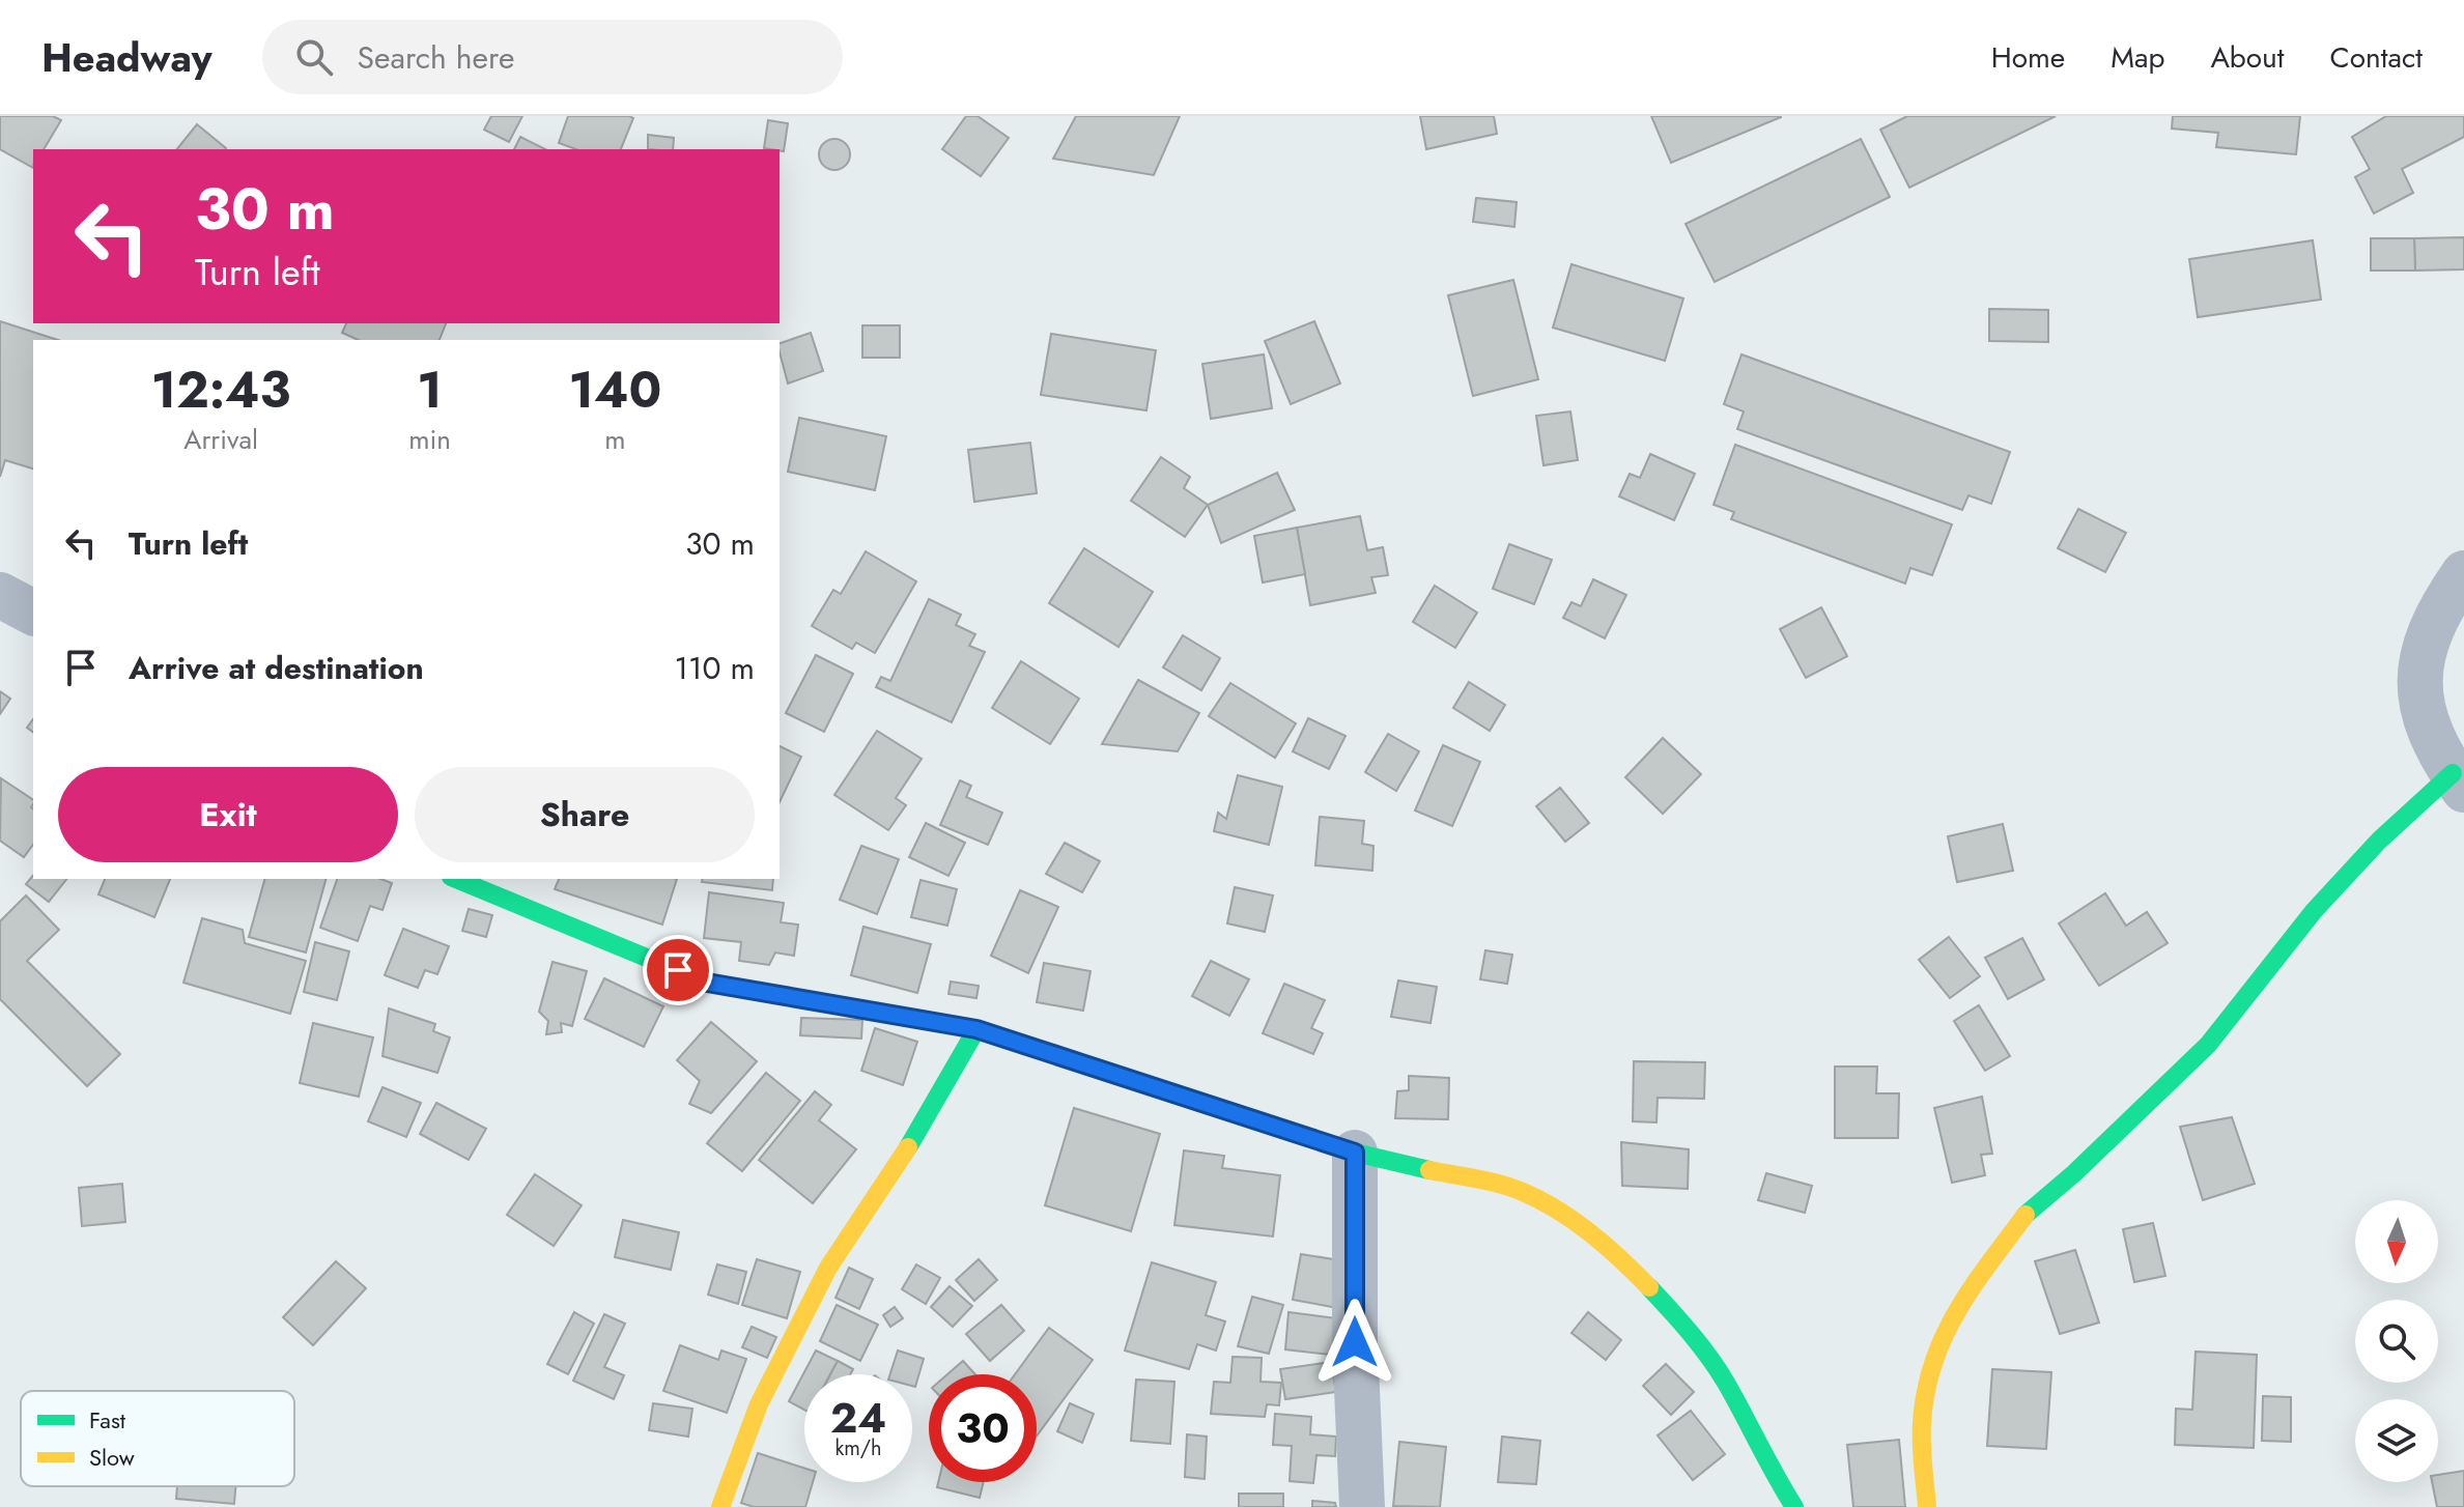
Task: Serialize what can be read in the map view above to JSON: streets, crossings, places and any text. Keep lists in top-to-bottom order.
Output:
{
  "legend": ["Fast", "Slow"],
  "north": "bottom",
  "page": {
    "header": "Headway",
    "search": "Search here",
    "nav": [
      "Home",
      "Map",
      "About",
      "Contact"
    ],
    "turn": ["30 m", "Turn left"],
    "eta": [
      "12:43",
      "Arrival",
      "1",
      "min",
      "140",
      "m"
    ],
    "list": [
      {
        "name": "Turn left",
        "value": "30 m"
      },
      {
        "name": "Arrive at destination",
        "value": "110 m"
      }
    ],
    "buttons": ["Exit", "Share"],
    "speed": "24 km/h",
    "limit": "30"
  }
}
